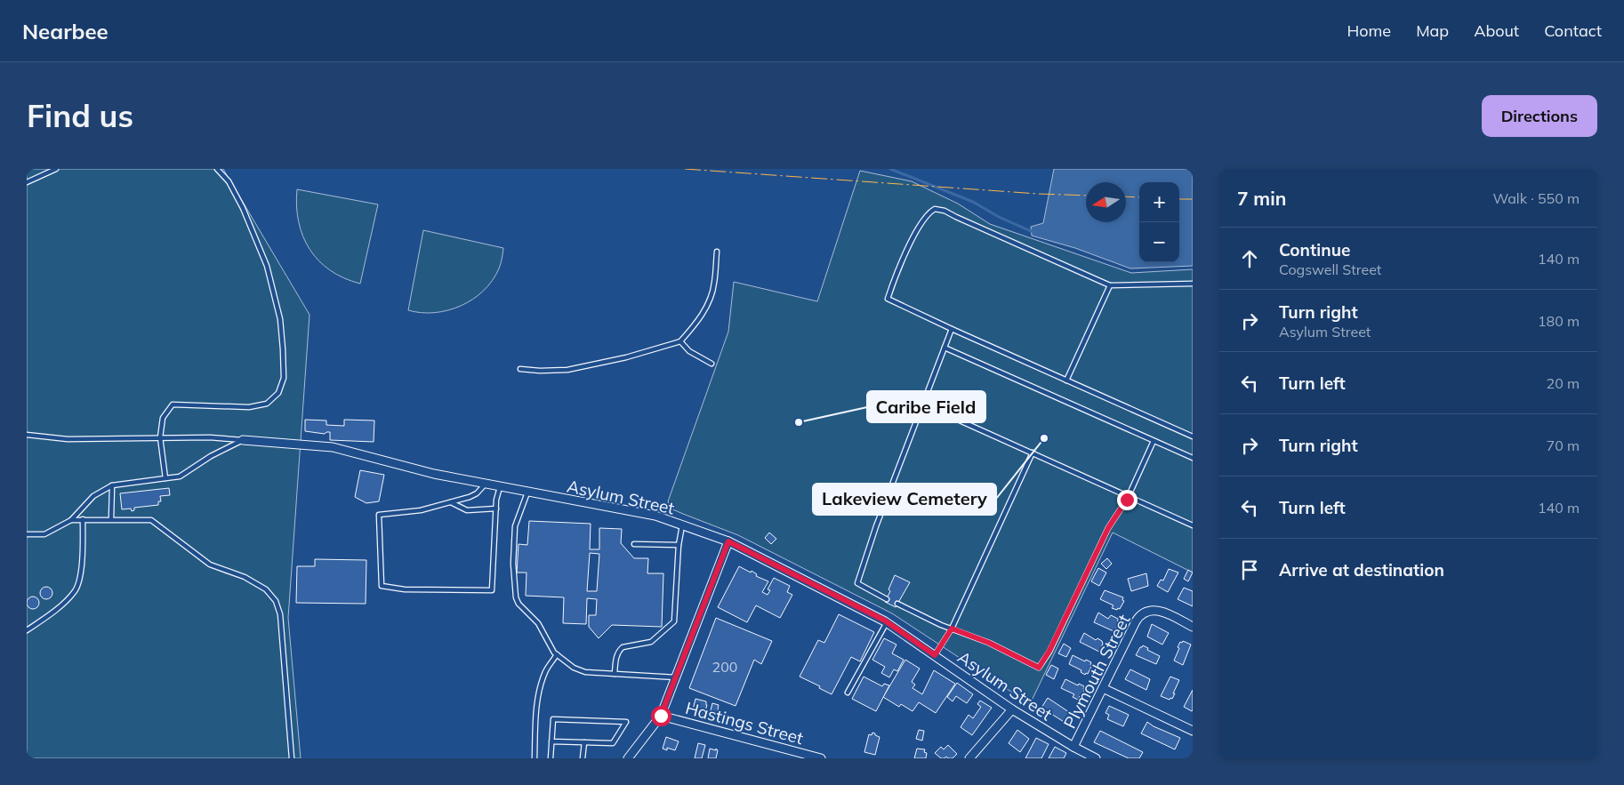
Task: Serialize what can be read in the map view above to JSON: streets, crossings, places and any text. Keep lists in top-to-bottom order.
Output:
{
  "streets": {
    "street": ["Asylum Street", "Plymouth Street", "Hastings Street"]
  },
  "crossings": [
    ["Asylum Street", "Plymouth Street"]
  ],
  "places": ["Caribe Field", "Lakeview Cemetery"],
  "house_numbers": ["200"],
  "north": "left",
  "page": {
    "header": "Nearbee",
    "nav": [
      "Home",
      "Map",
      "About",
      "Contact"
    ],
    "buttons": "Directions",
    "title": "Find us",
    "heading": ["7 min", "Walk · 550 m"],
    "map_buttons": ["+", "−"],
    "list": [
      ["Continue", "Cogswell Street", "140 m"],
      ["Turn right", "Asylum Street", "180 m"],
      ["Turn left", "20 m"],
      ["Turn right", "70 m"],
      ["Turn left", "140 m"],
      "Arrive at destination"
    ]
  }
}
